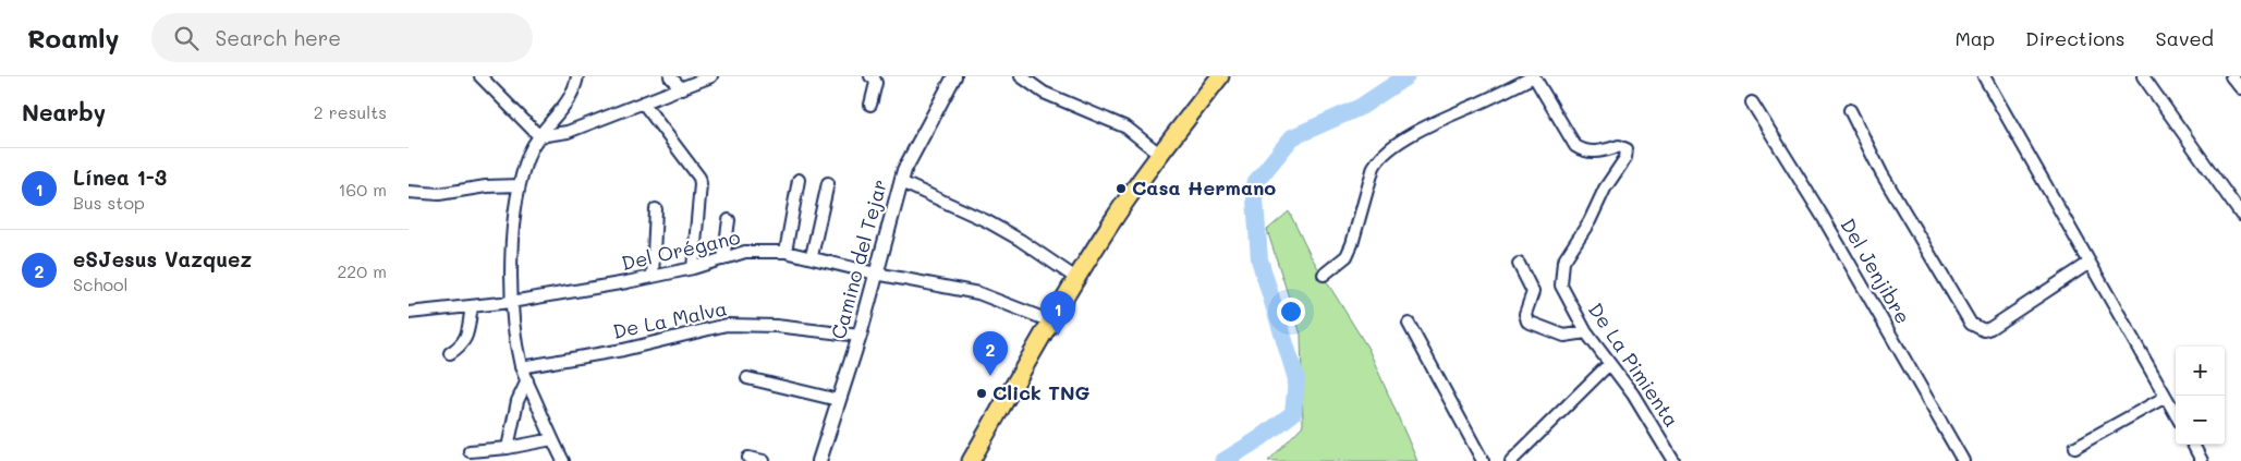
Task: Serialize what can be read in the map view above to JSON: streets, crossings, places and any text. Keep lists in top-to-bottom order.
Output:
{
  "streets": {
    "street": [
      "Del Orégano",
      "Camino del Tejar",
      "Del Jenjibre",
      "De La Malva",
      "De La Pimienta"
    ]
  },
  "crossings": [
    ["Del Orégano", "Camino del Tejar"],
    ["Camino del Tejar", "De La Malva"]
  ],
  "places": ["Casa Hermano", "Click TNG"],
  "page": {
    "header": "Roamly",
    "search": "Search here",
    "nav": ["Map", "Directions", "Saved"],
    "heading": ["Nearby", "2 results"],
    "list": [
      {
        "mark": "1",
        "name": "Línea 1-3",
        "note": "Bus stop",
        "value": "160 m"
      },
      {
        "mark": "2",
        "name": "eSJesus Vazquez",
        "note": "School",
        "value": "220 m"
      }
    ],
    "pins": ["1", "2"],
    "map_buttons": ["+", "−"]
  }
}
